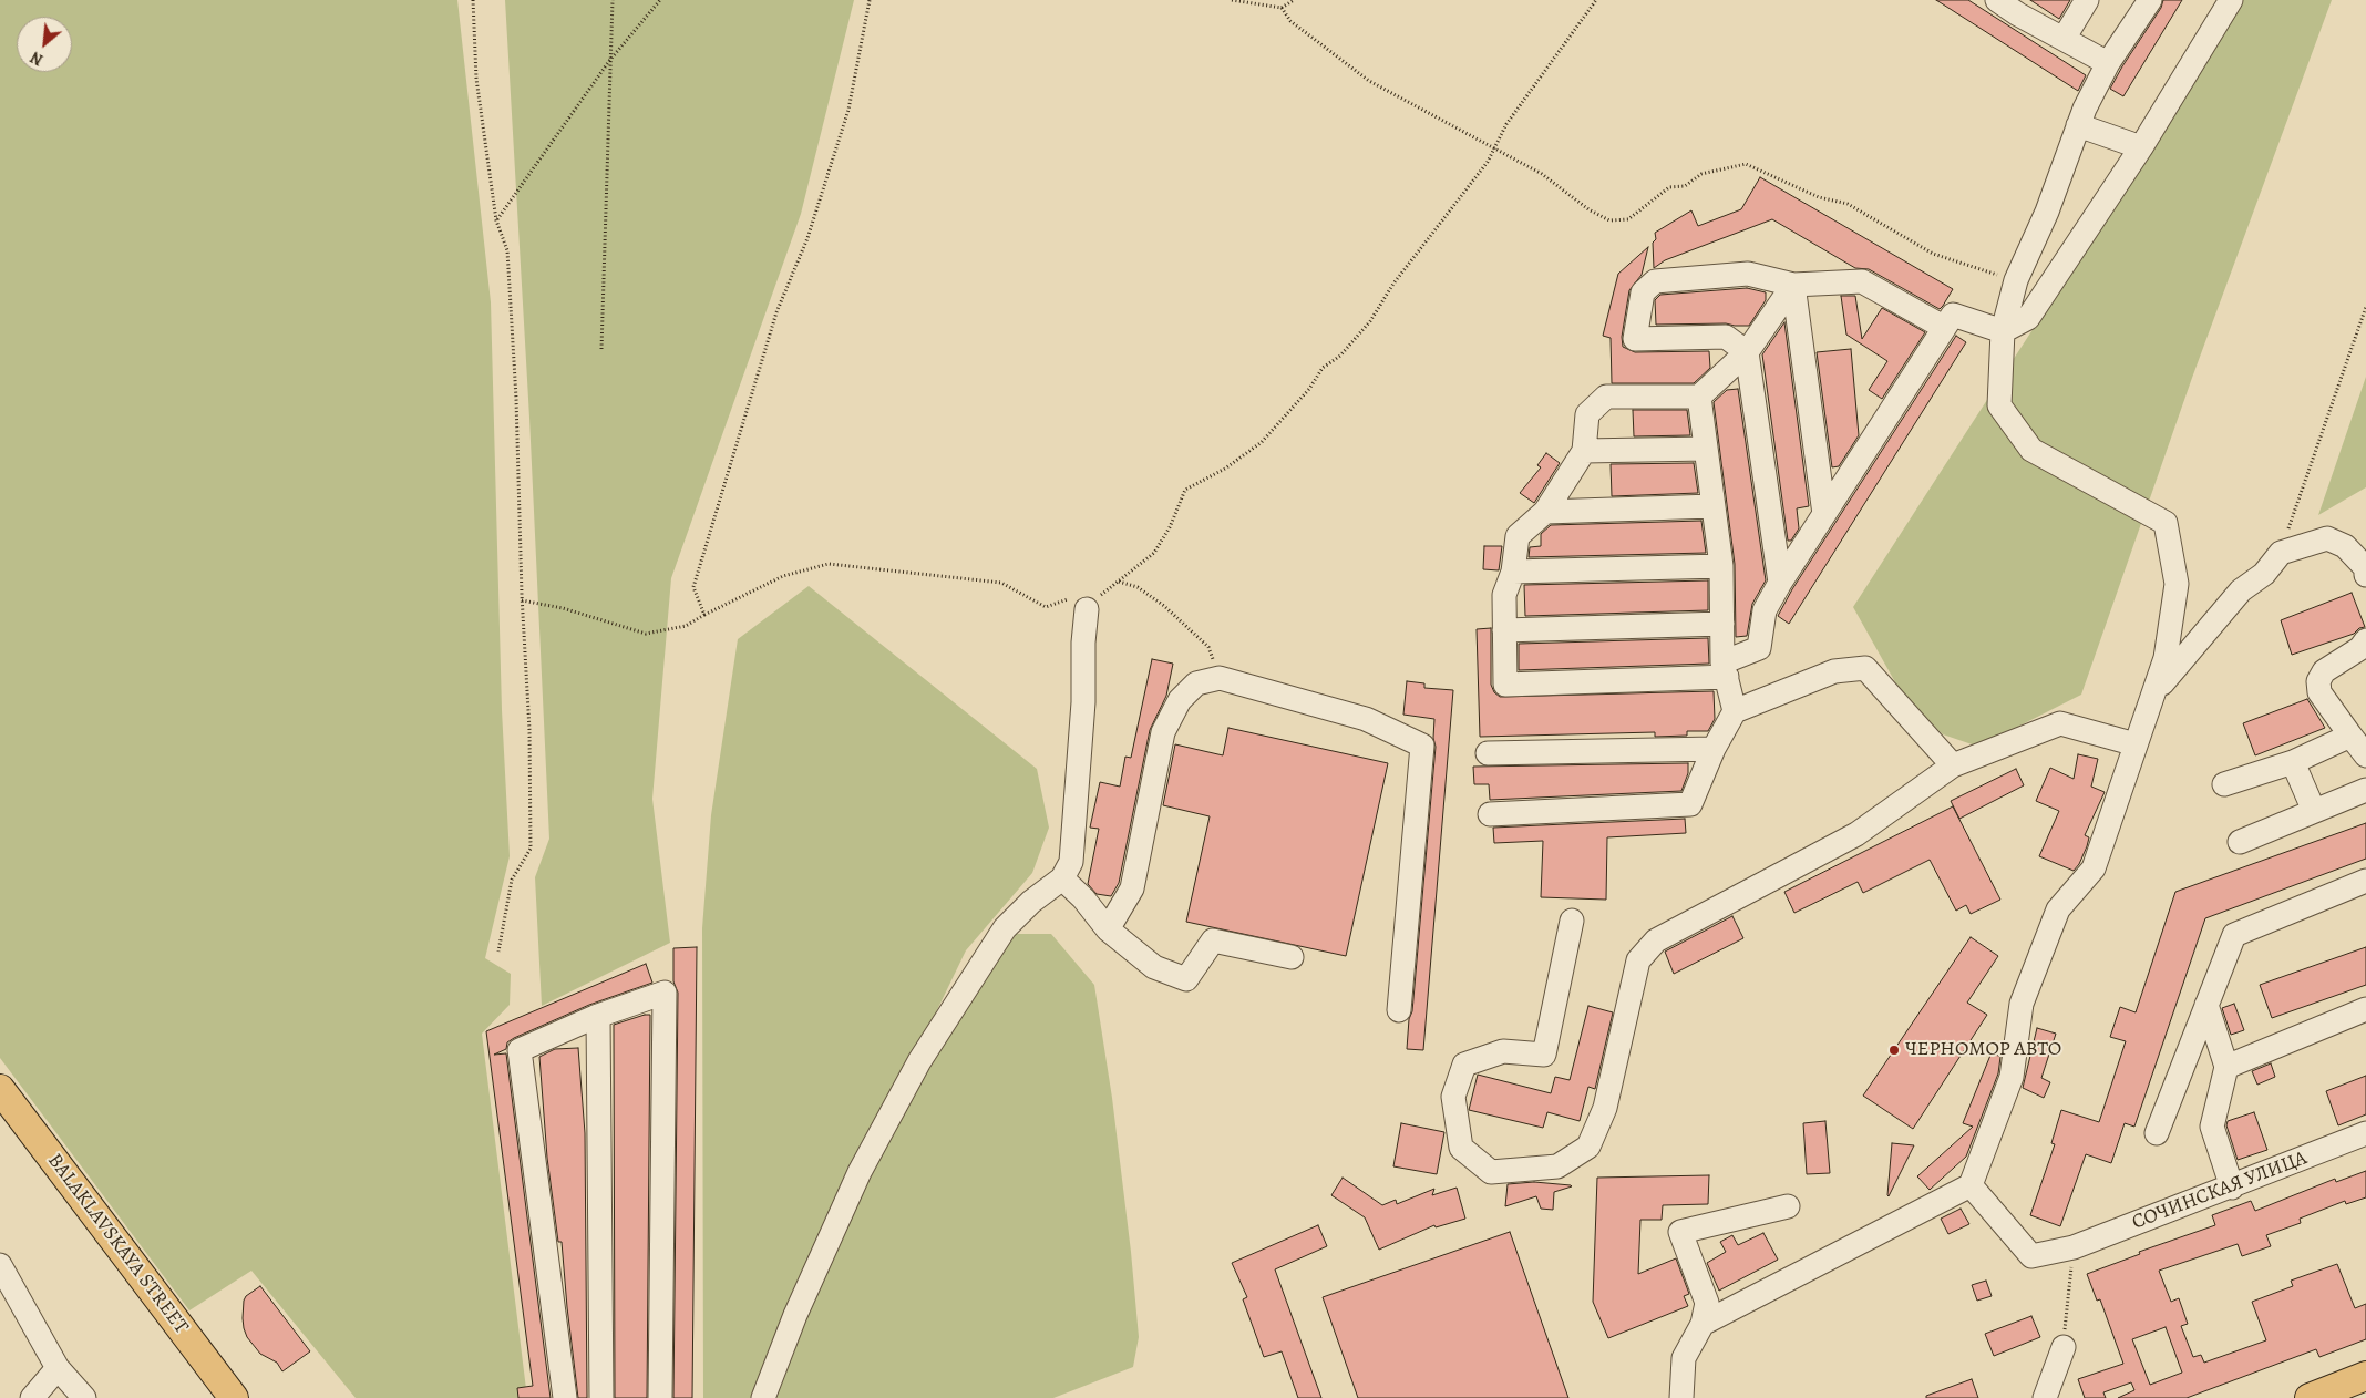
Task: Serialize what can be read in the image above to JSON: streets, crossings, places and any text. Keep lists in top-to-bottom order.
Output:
{
  "streets": {
    "main road": ["BALAKLAVSKAYA STREET"],
    "street": ["СОЧИНСКАЯ УЛИЦА"]
  },
  "places": ["ЧЕРНОМОР АВТО"],
  "north": "bottom left"
}
